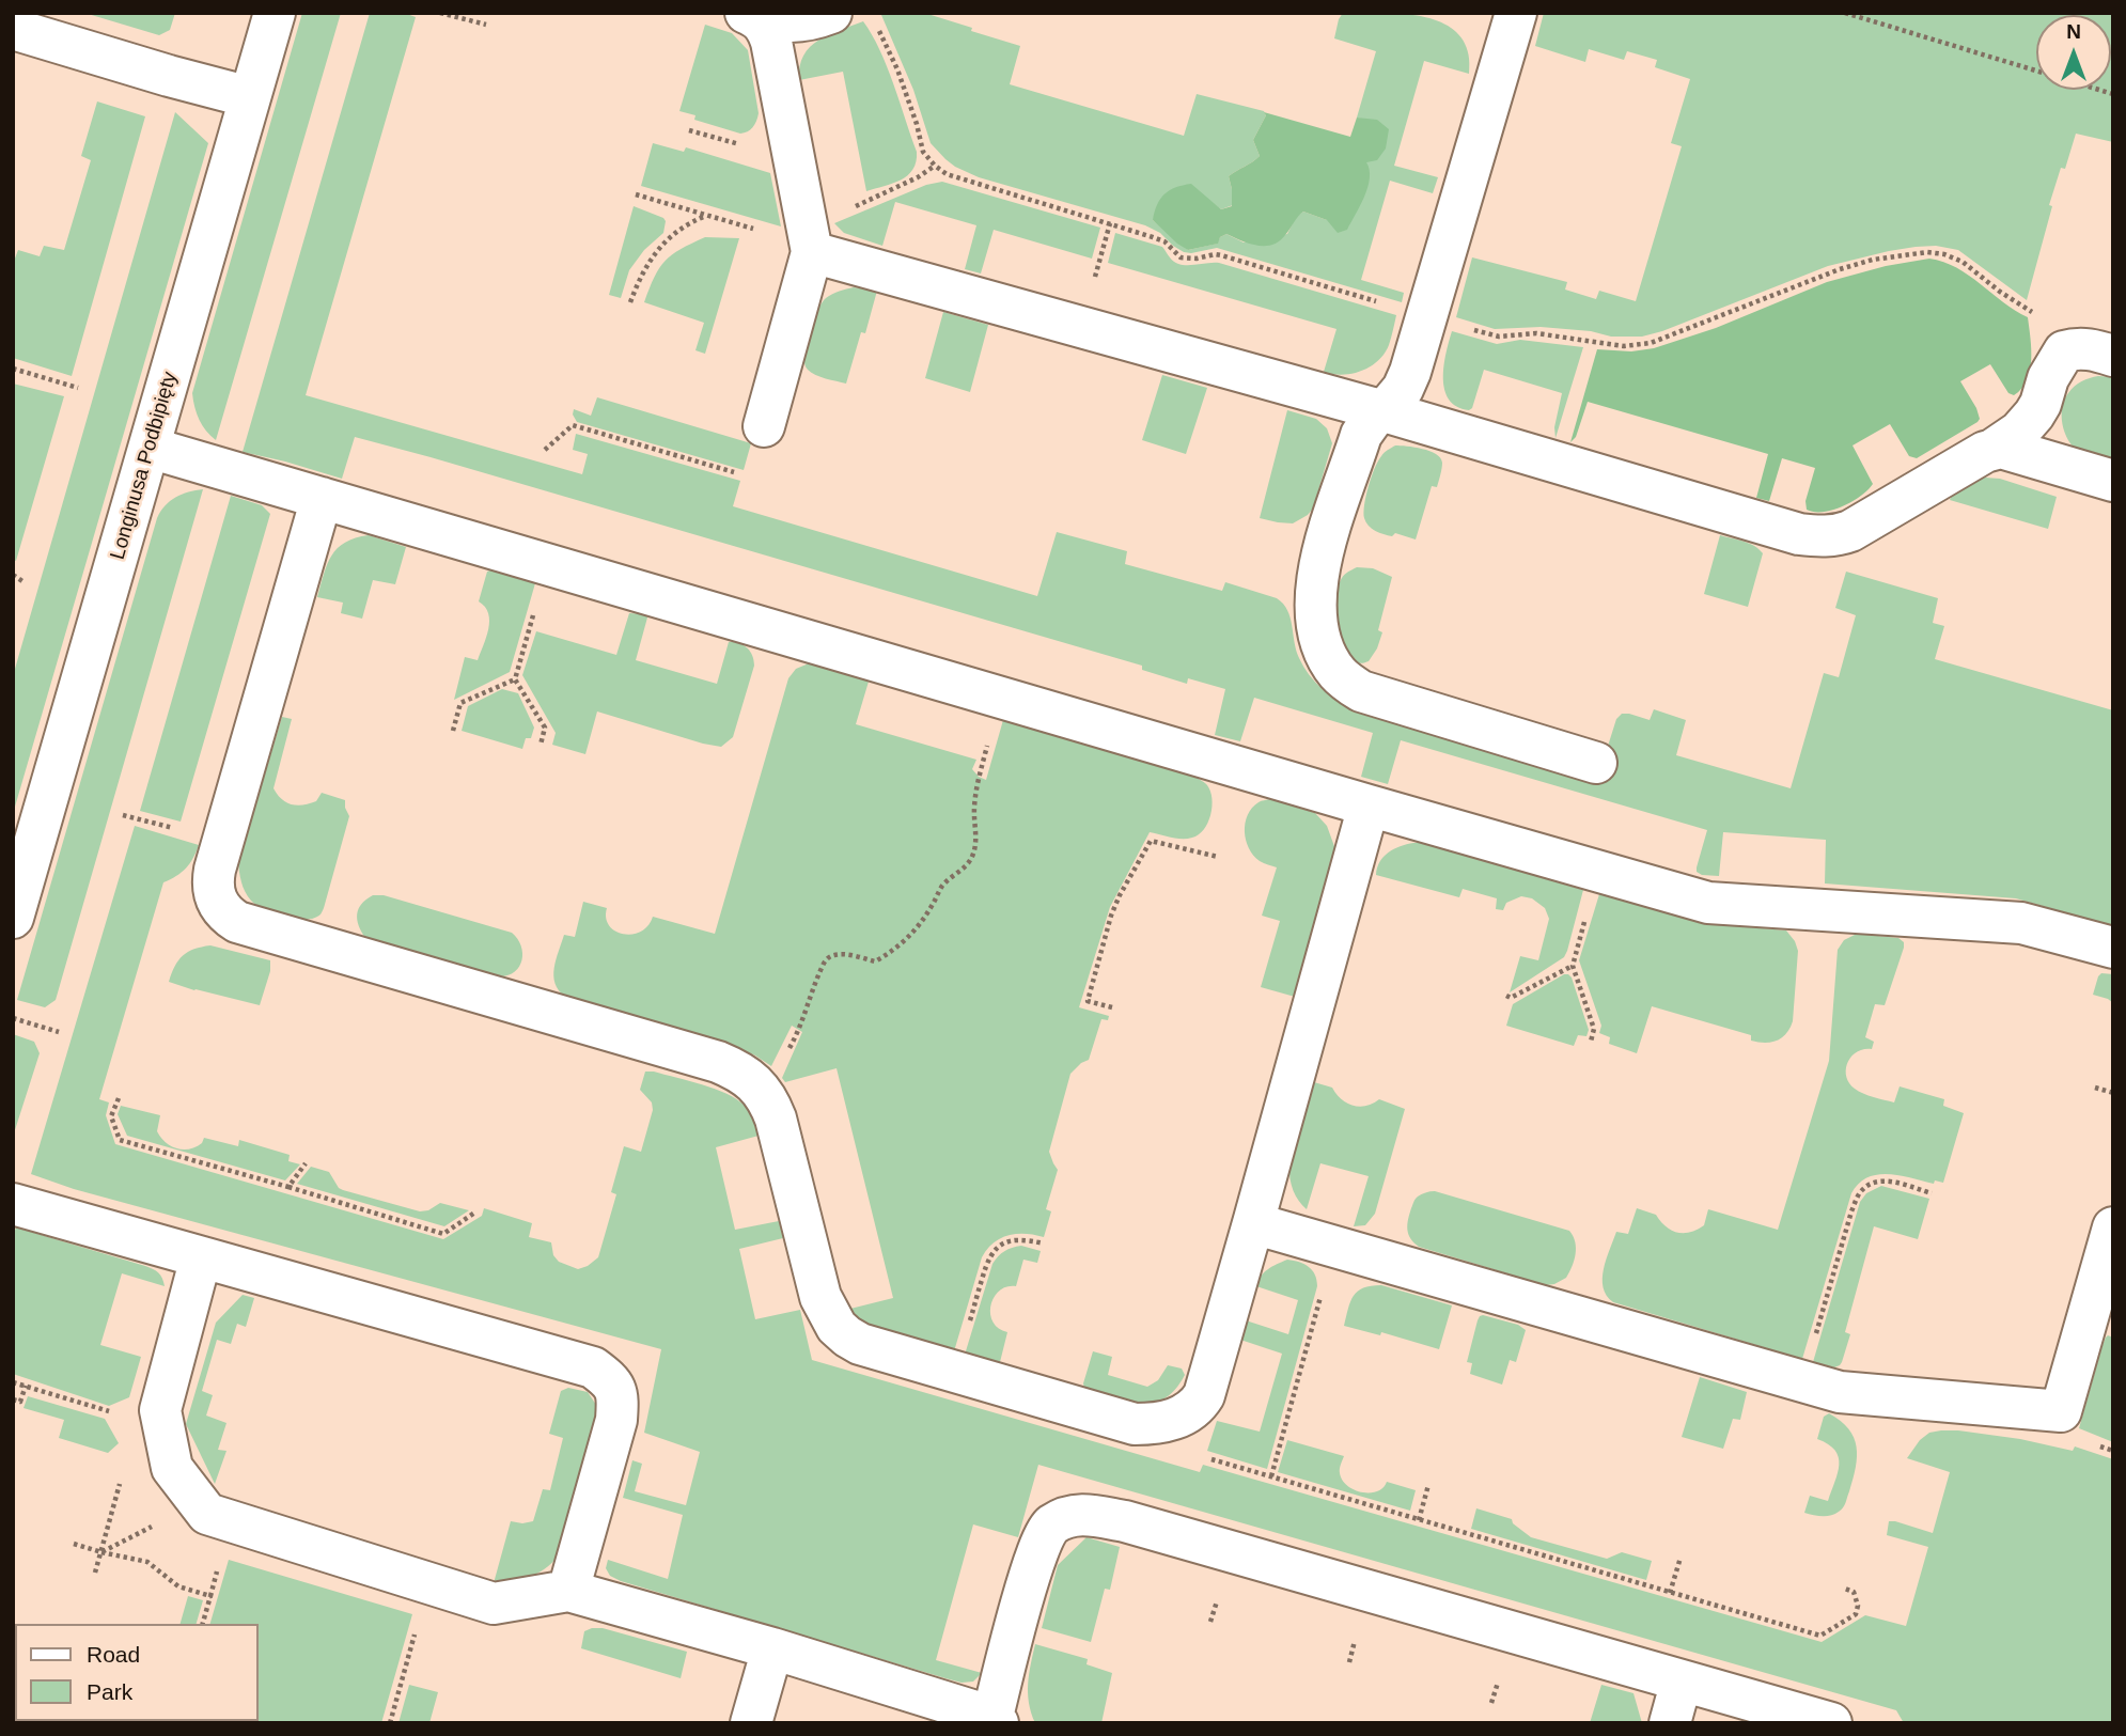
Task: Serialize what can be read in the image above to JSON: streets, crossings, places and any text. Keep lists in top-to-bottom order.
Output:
{
  "streets": {
    "street": ["Longinusa Podbipięty"]
  },
  "legend": ["Road", "Park"],
  "north": "top"
}
